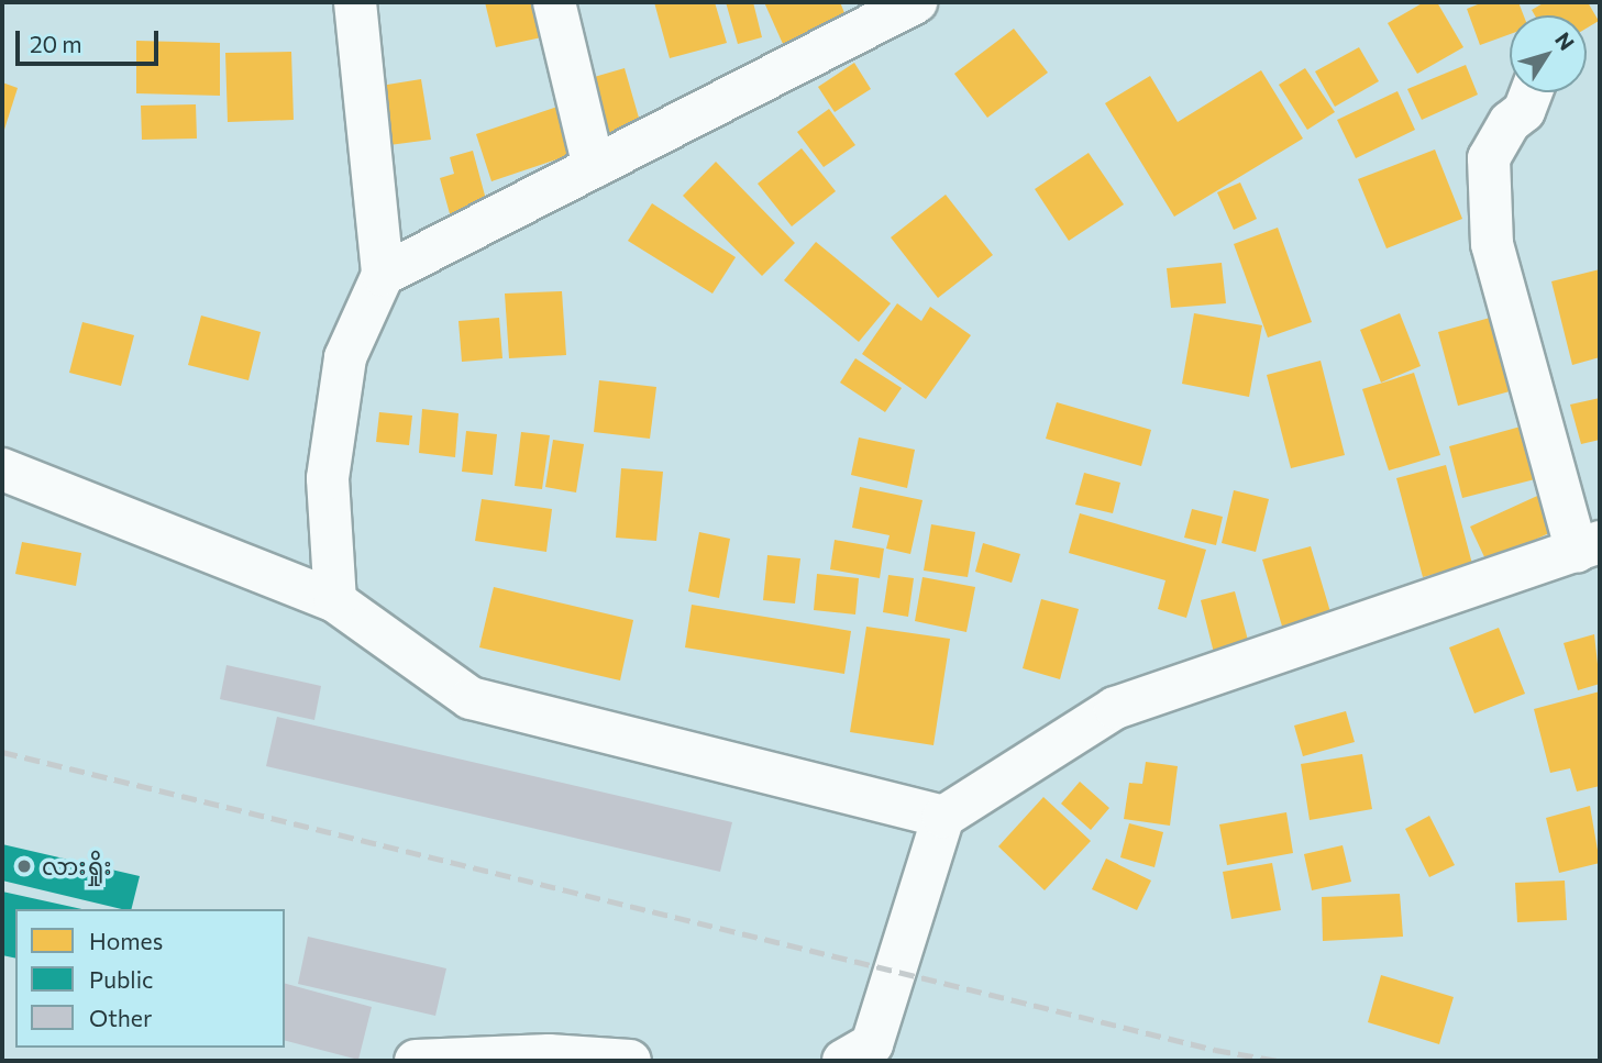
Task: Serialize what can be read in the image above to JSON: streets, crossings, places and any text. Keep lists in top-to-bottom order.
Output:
{
  "places": ["လားရှိုး"],
  "legend": ["Homes", "Public", "Other"],
  "scale_bar": "20 m",
  "north": "top right"
}
